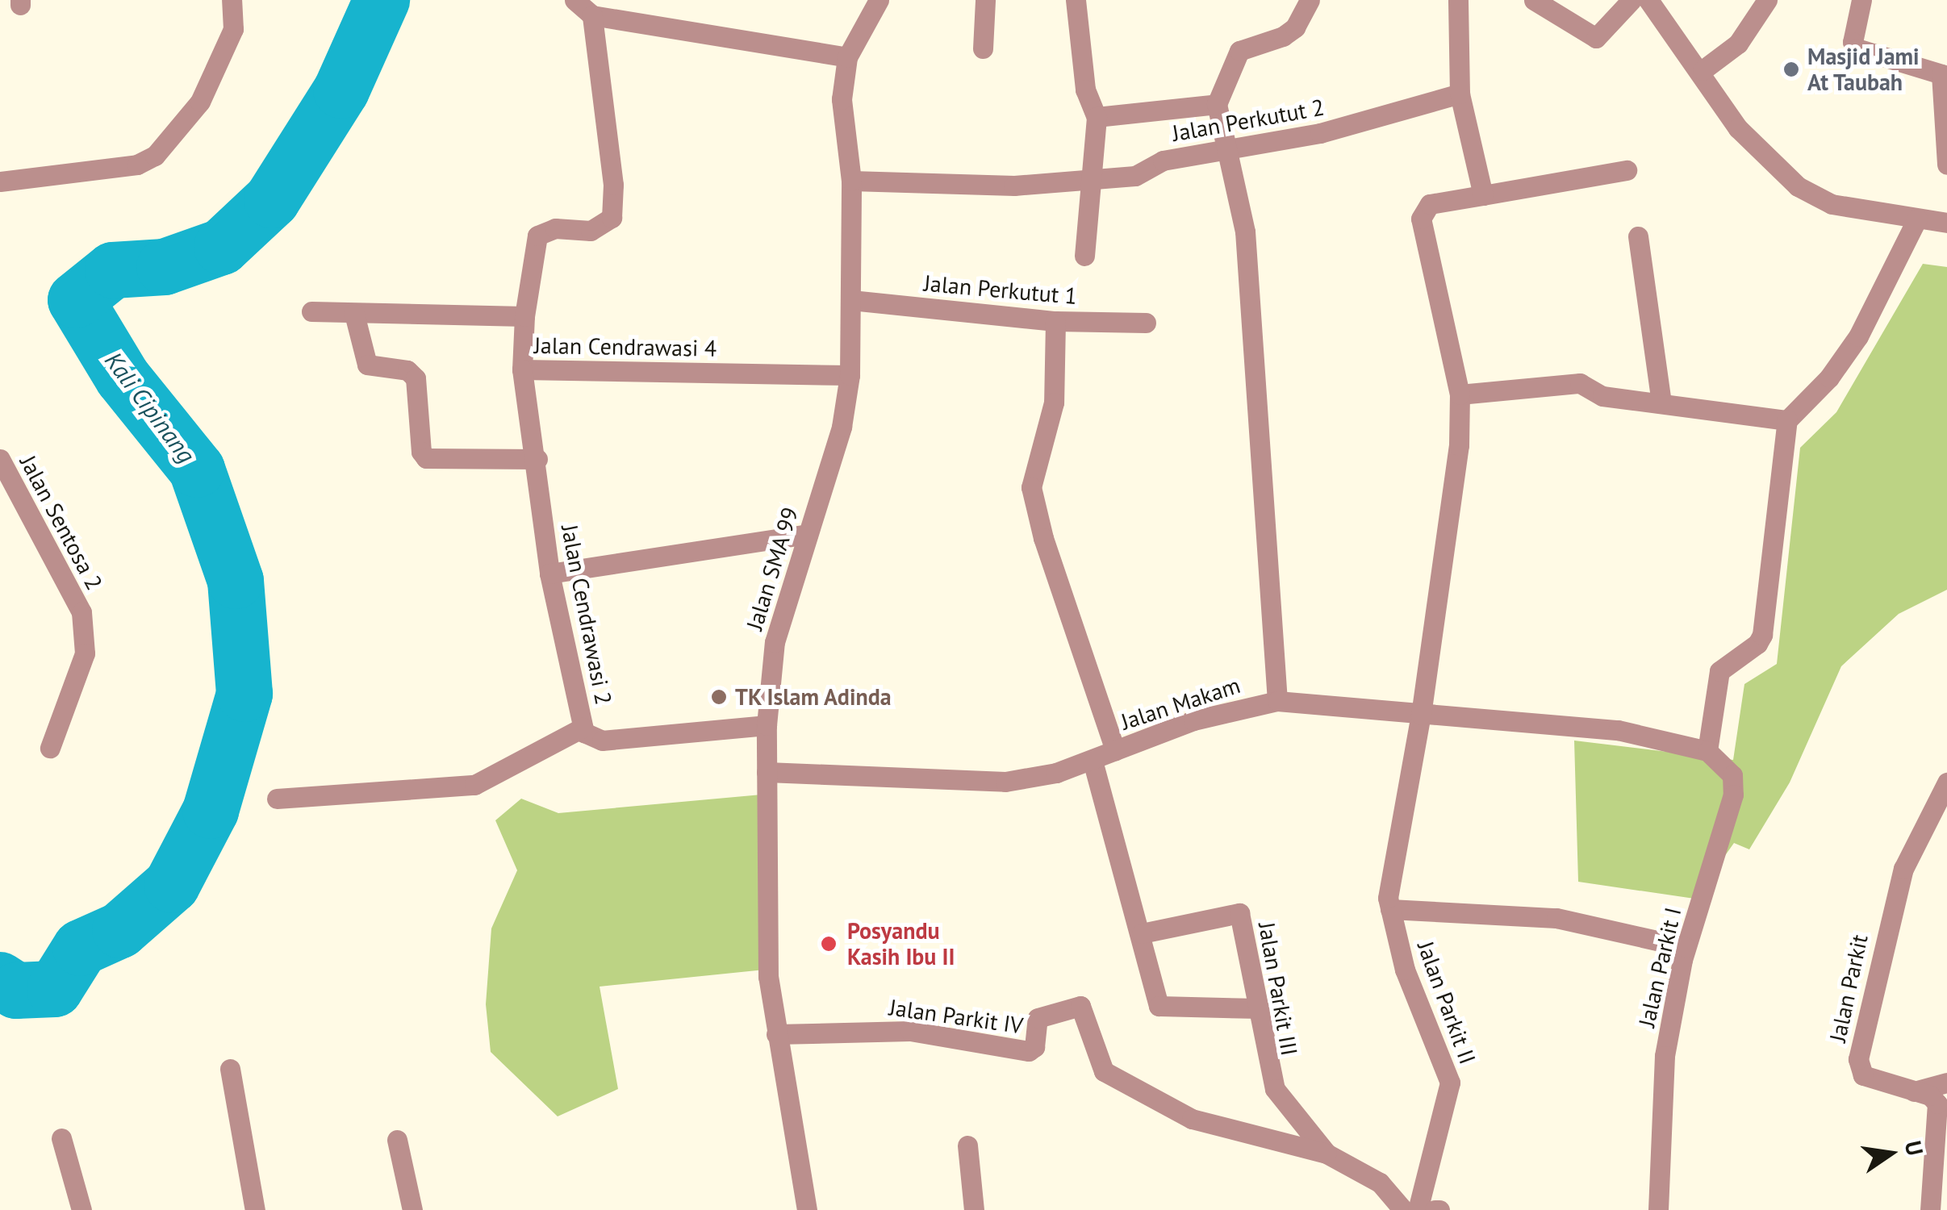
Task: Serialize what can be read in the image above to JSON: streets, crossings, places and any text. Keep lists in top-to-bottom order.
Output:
{
  "streets": {
    "street": [
      "Jalan Perkutut 2",
      "Jalan Perkutut 1",
      "Jalan Cendrawasi 4",
      "Jalan Sentosa 2",
      "Jalan SMA 99",
      "Jalan Cendrawasi 2",
      "Jalan Makam",
      "Jalan Parkit I",
      "Jalan Parkit",
      "Jalan Parkit III",
      "Jalan Parkit II",
      "Jalan Parkit IV"
    ]
  },
  "crossings": [
    ["Jalan Perkutut 2", "Jalan SMA 99"],
    ["Jalan Perkutut 1", "Jalan SMA 99"],
    ["Jalan Cendrawasi 4", "Jalan SMA 99"],
    ["Jalan Cendrawasi 4", "Jalan Cendrawasi 2"],
    ["Jalan SMA 99", "Jalan Cendrawasi 2"],
    ["Jalan SMA 99", "Jalan Makam"],
    ["Jalan SMA 99", "Jalan Parkit IV"],
    ["Jalan Makam", "Jalan Parkit I"],
    ["Jalan Makam", "Jalan Parkit II"],
    ["Jalan Parkit III", "Jalan Parkit IV"]
  ],
  "water": ["Kali Cipinang"],
  "places": ["Masjid Jami At Taubah", "TK Islam Adinda", "Posyandu Kasih Ibu II"],
  "north": "right"
}
